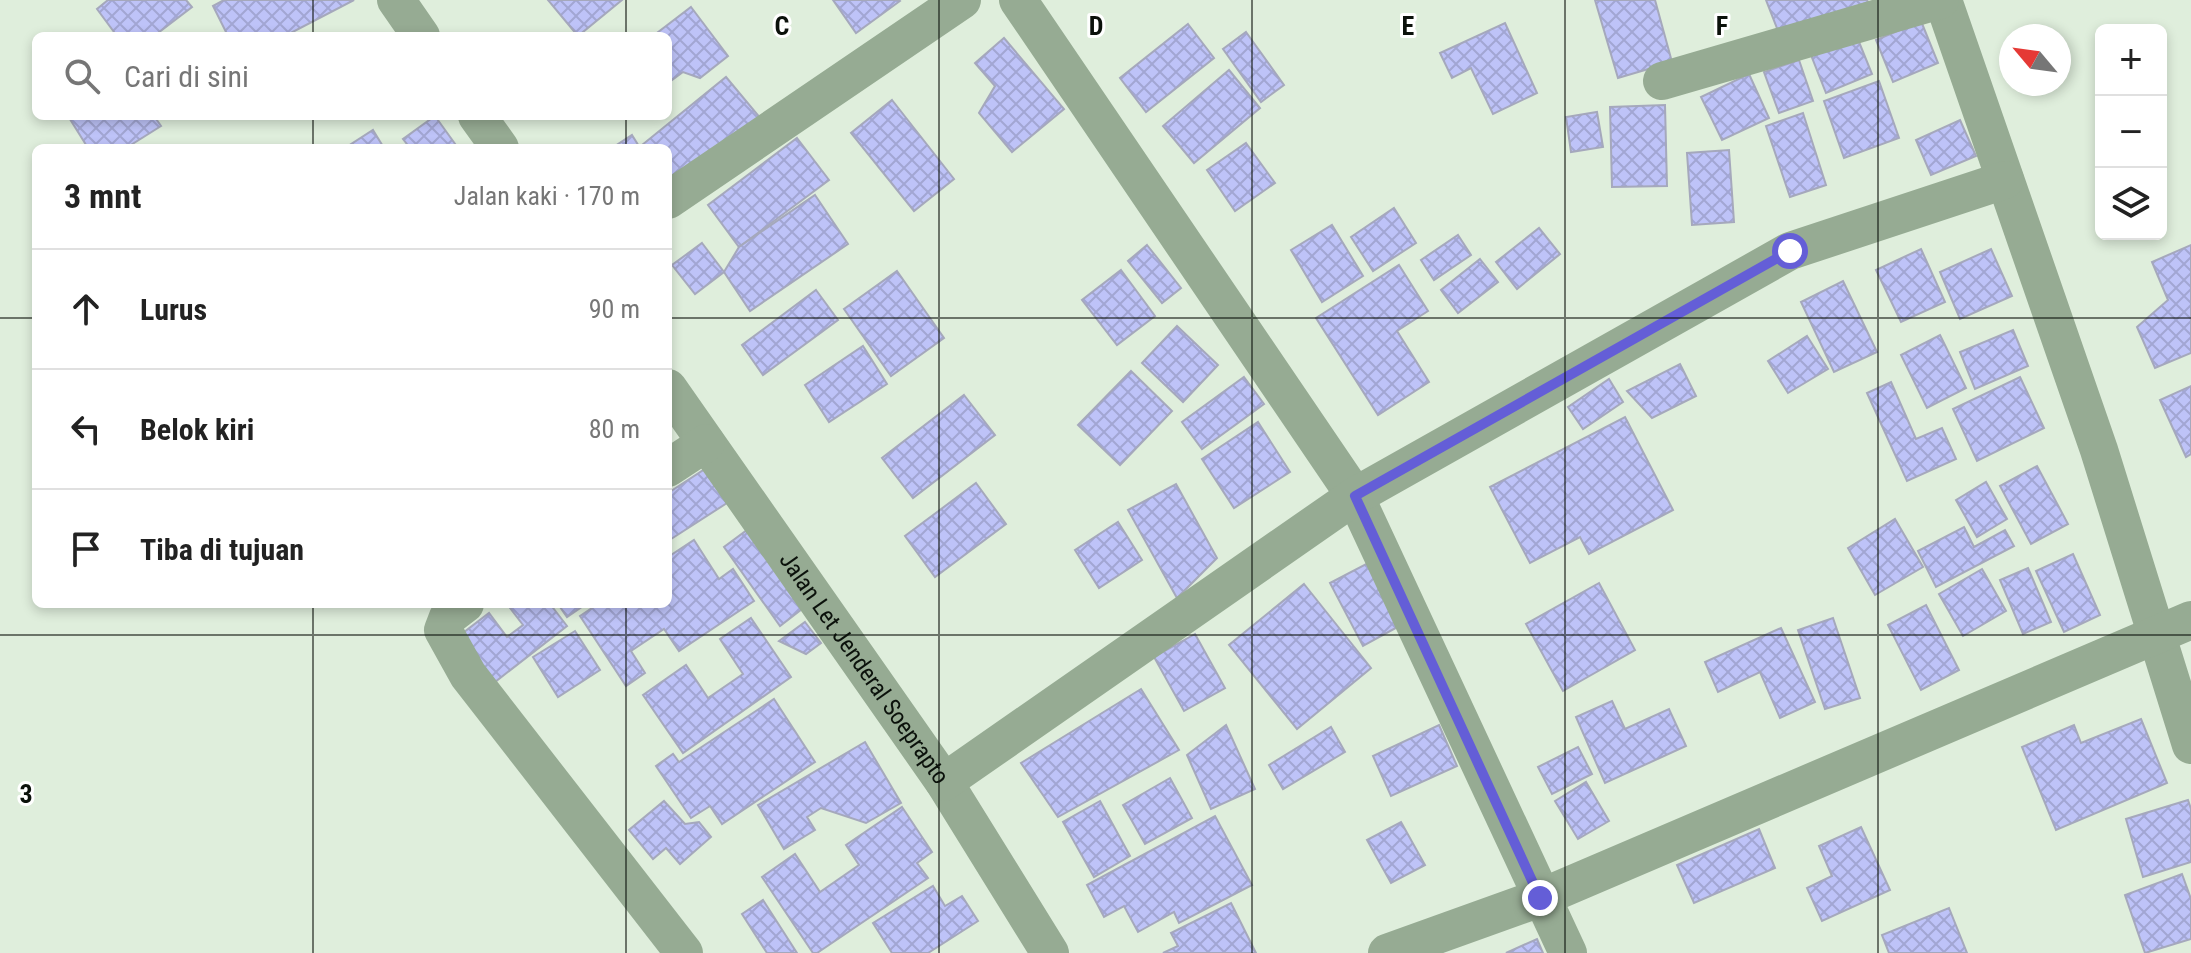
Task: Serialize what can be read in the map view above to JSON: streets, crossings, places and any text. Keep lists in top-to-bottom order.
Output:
{
  "streets": {
    "street": ["Jalan Let Jenderal Soeprapto"]
  },
  "north": "top left",
  "page": {
    "map_buttons": ["+", "−"],
    "search": "Cari di sini",
    "heading": ["3 mnt", "Jalan kaki · 170 m"],
    "list": [
      ["Lurus", "90 m"],
      ["Belok kiri", "80 m"],
      "Tiba di tujuan"
    ]
  },
  "grid": {
    "columns": [
      "C",
      "D",
      "E",
      "F"
    ],
    "rows": ["3"]
  }
}
